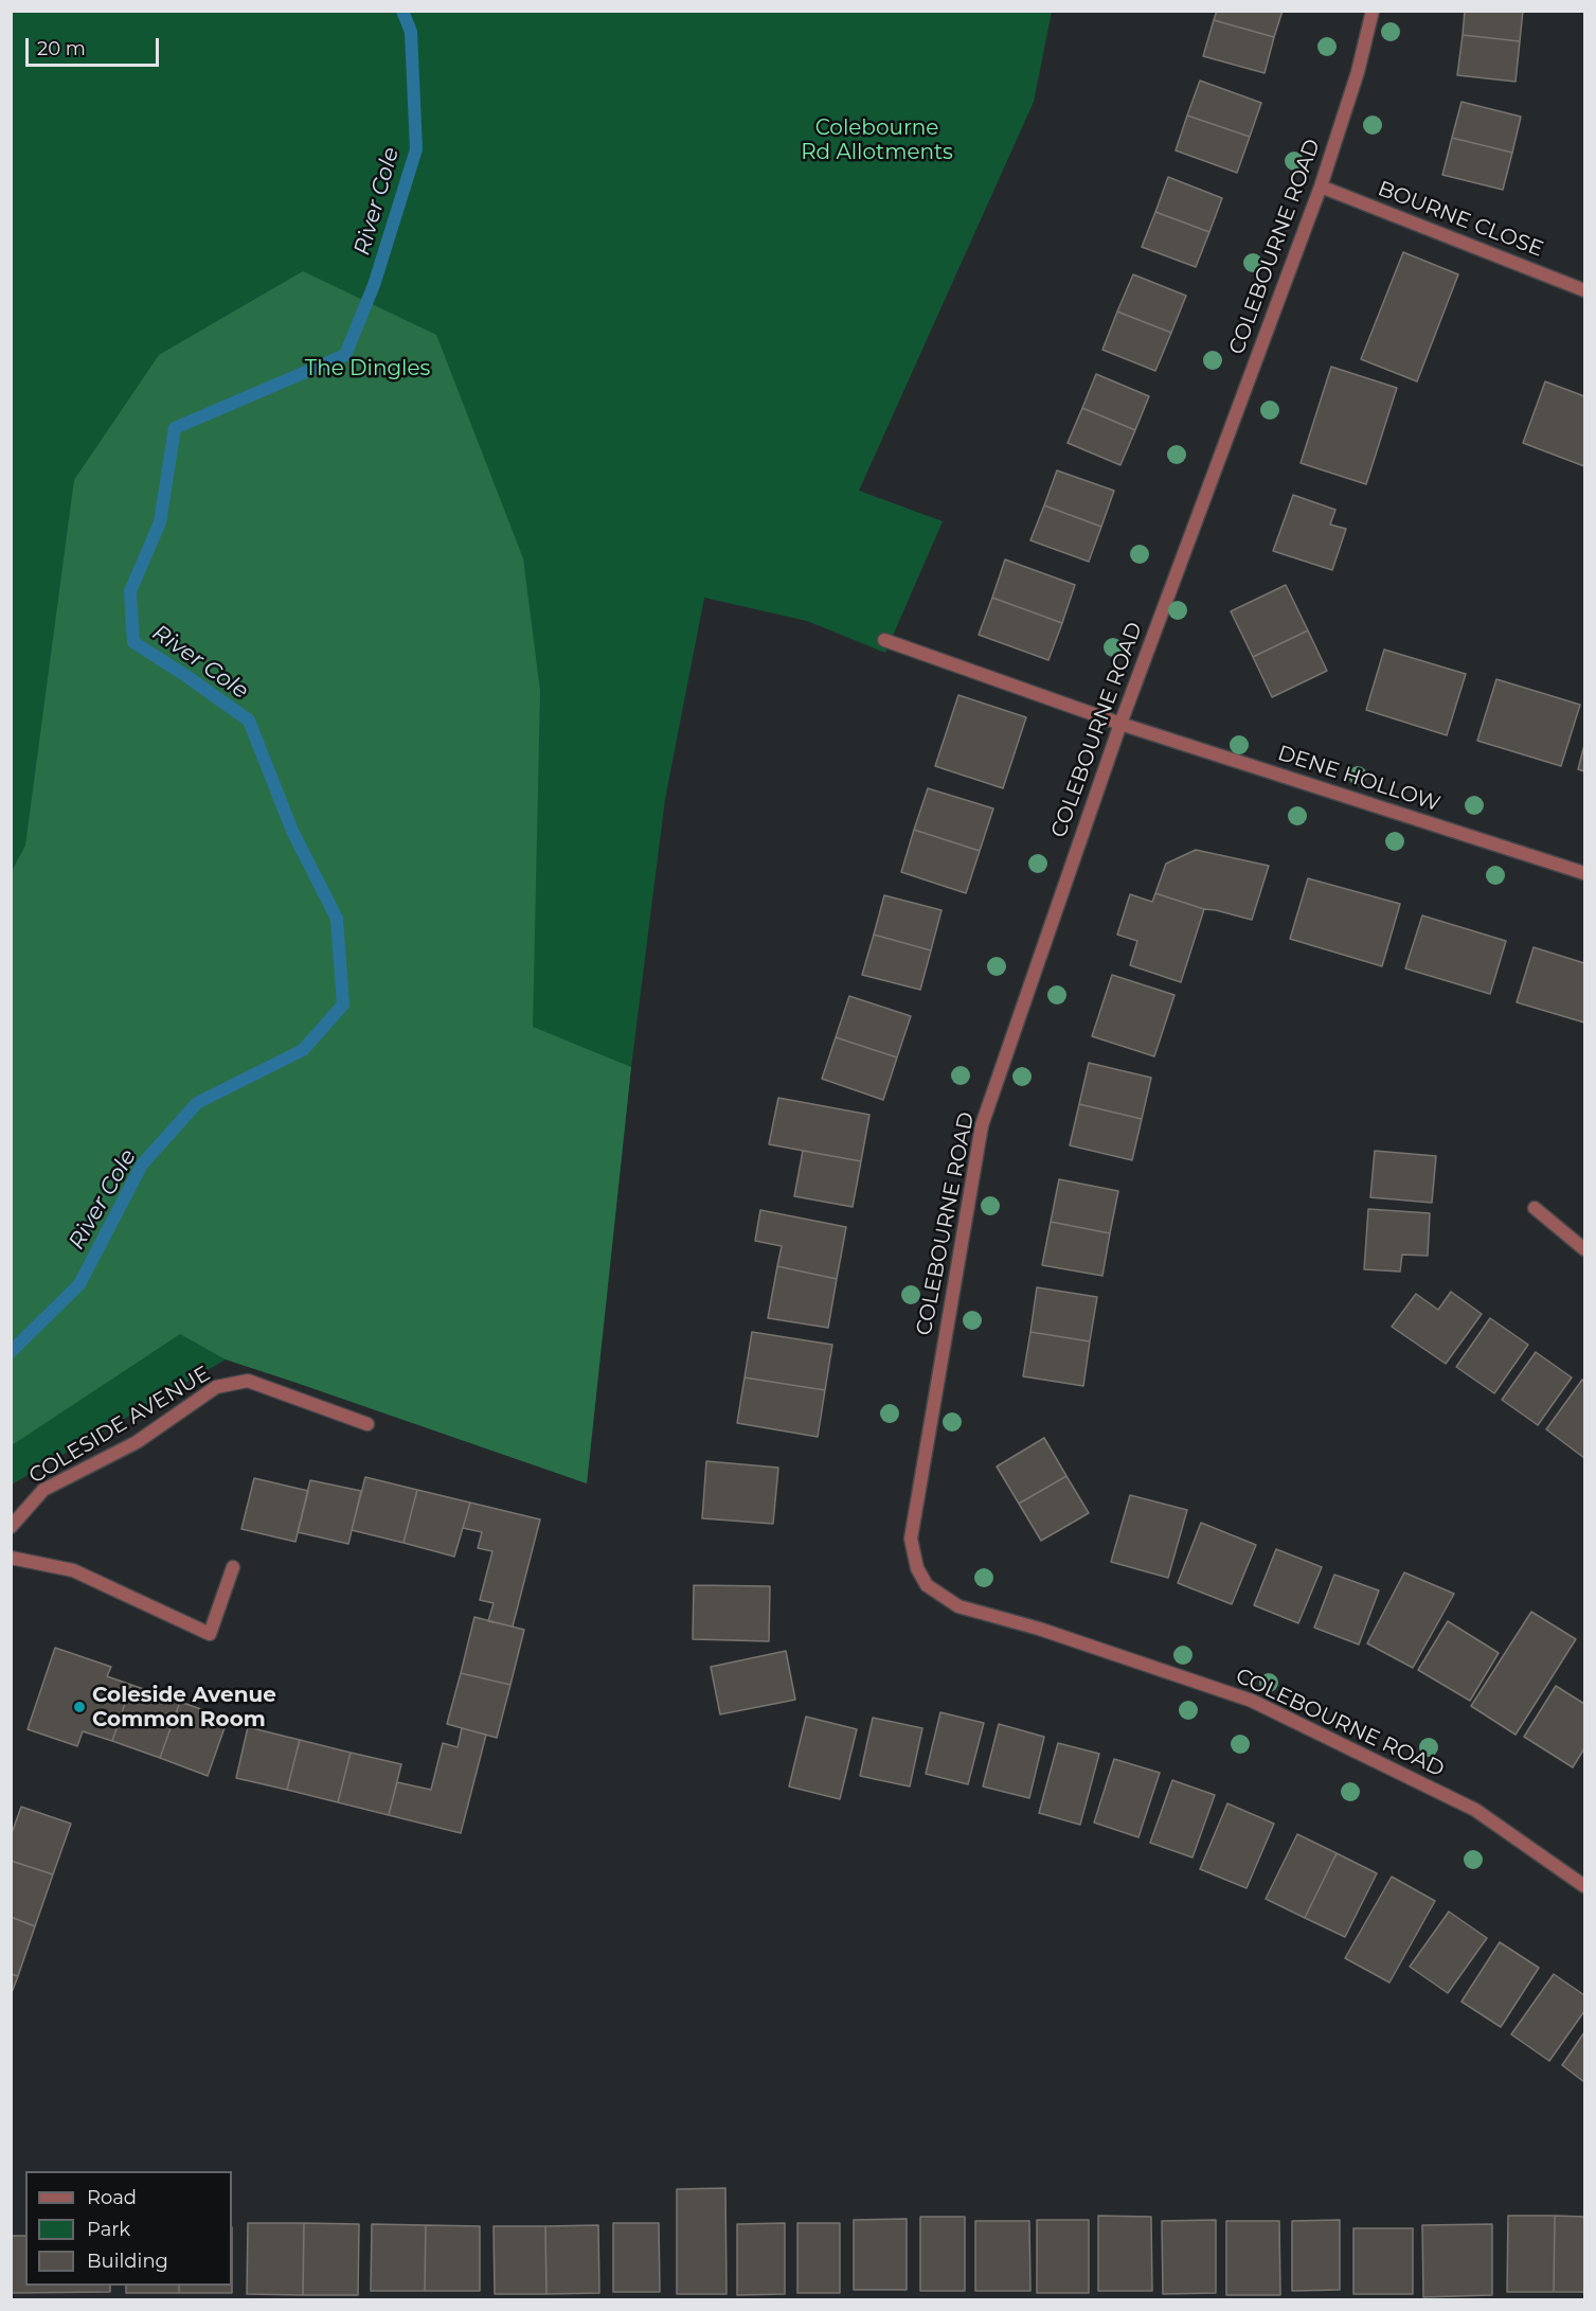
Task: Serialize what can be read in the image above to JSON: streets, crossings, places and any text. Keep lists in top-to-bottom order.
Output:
{
  "streets": {
    "street": [
      "BOURNE CLOSE",
      "COLEBOURNE ROAD",
      "DENE HOLLOW",
      "COLESIDE AVENUE"
    ]
  },
  "crossings": [
    ["BOURNE CLOSE", "COLEBOURNE ROAD"],
    ["COLEBOURNE ROAD", "DENE HOLLOW"]
  ],
  "water": ["River Cole"],
  "parks": ["Colebourne Rd Allotments", "The Dingles"],
  "places": ["Coleside Avenue Common Room"],
  "legend": ["Road", "Park", "Building"],
  "scale_bar": "20 m"
}
